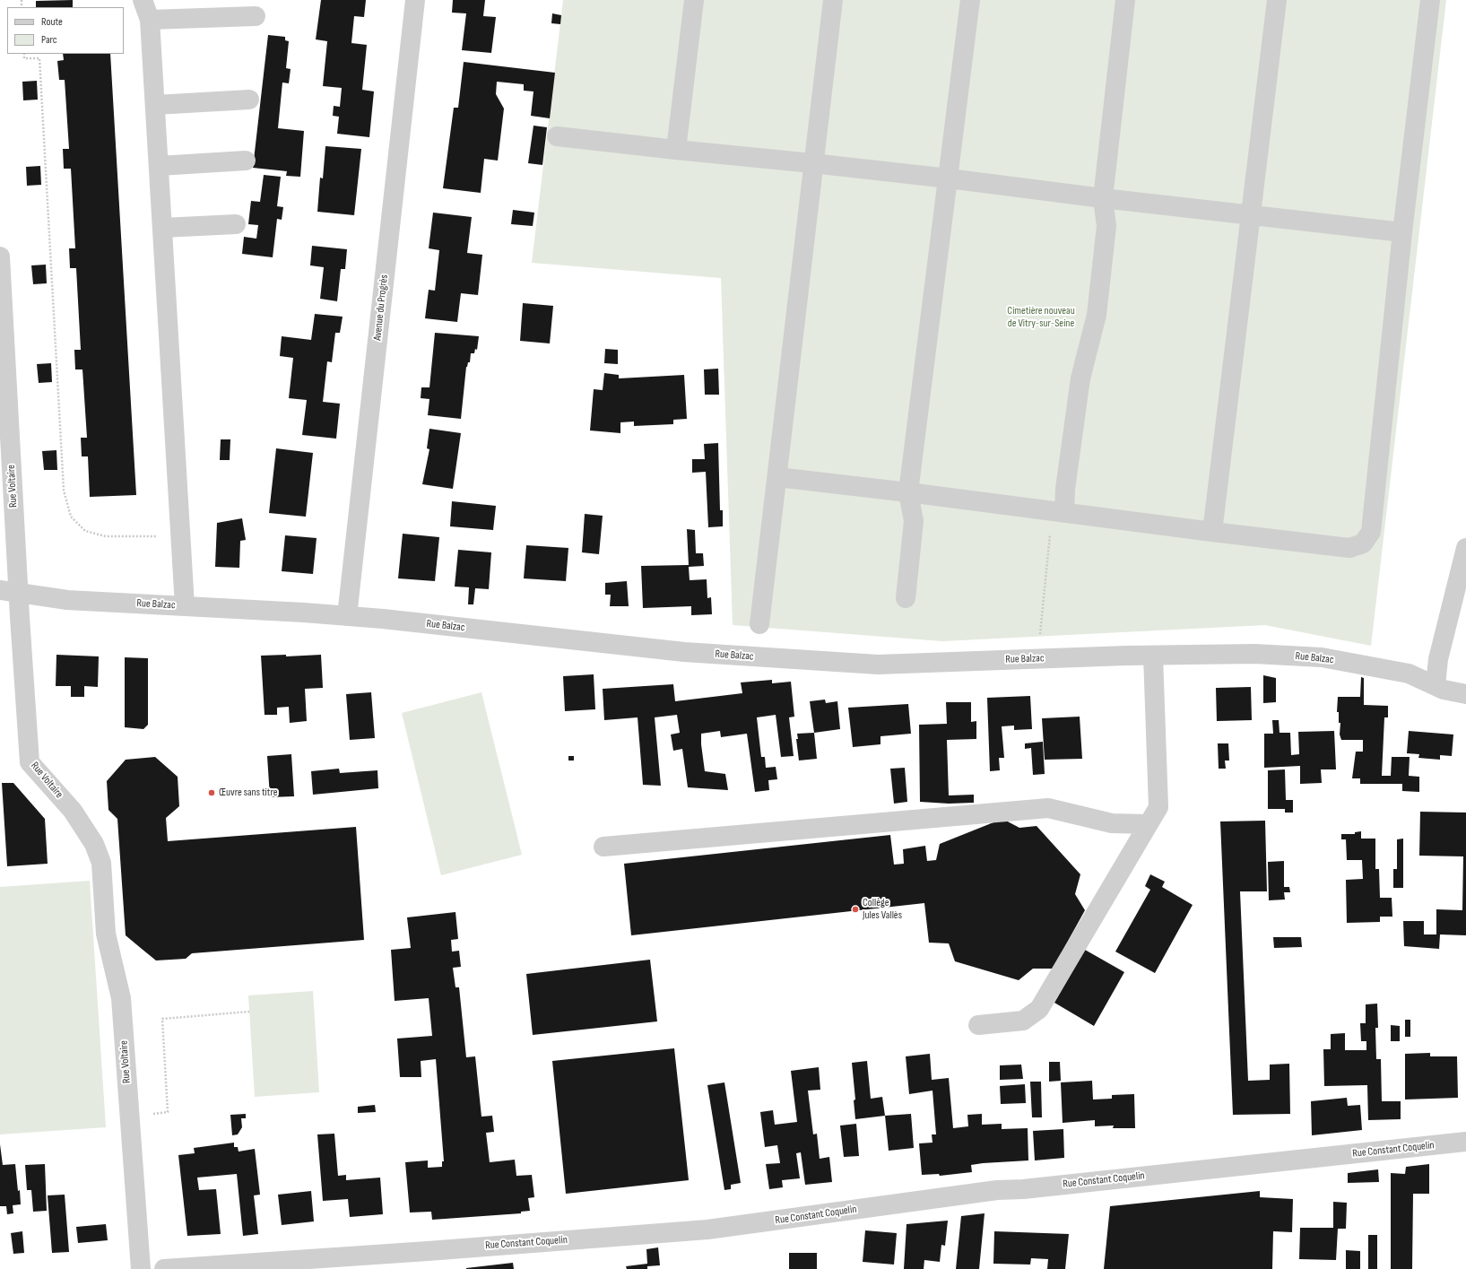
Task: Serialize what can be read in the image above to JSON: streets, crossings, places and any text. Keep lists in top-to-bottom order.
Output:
{
  "streets": {
    "street": [
      "Avenue du Progrès",
      "Rue Voltaire",
      "Rue Balzac",
      "Rue Constant Coquelin"
    ]
  },
  "crossings": [
    ["Avenue du Progrès", "Rue Balzac"],
    ["Rue Voltaire", "Rue Balzac"]
  ],
  "parks": ["Cimetière nouveau de Vitry-sur-Seine"],
  "places": ["Œuvre sans titre", "Collège Jules Vallès"],
  "legend": ["Route", "Parc"]
}
